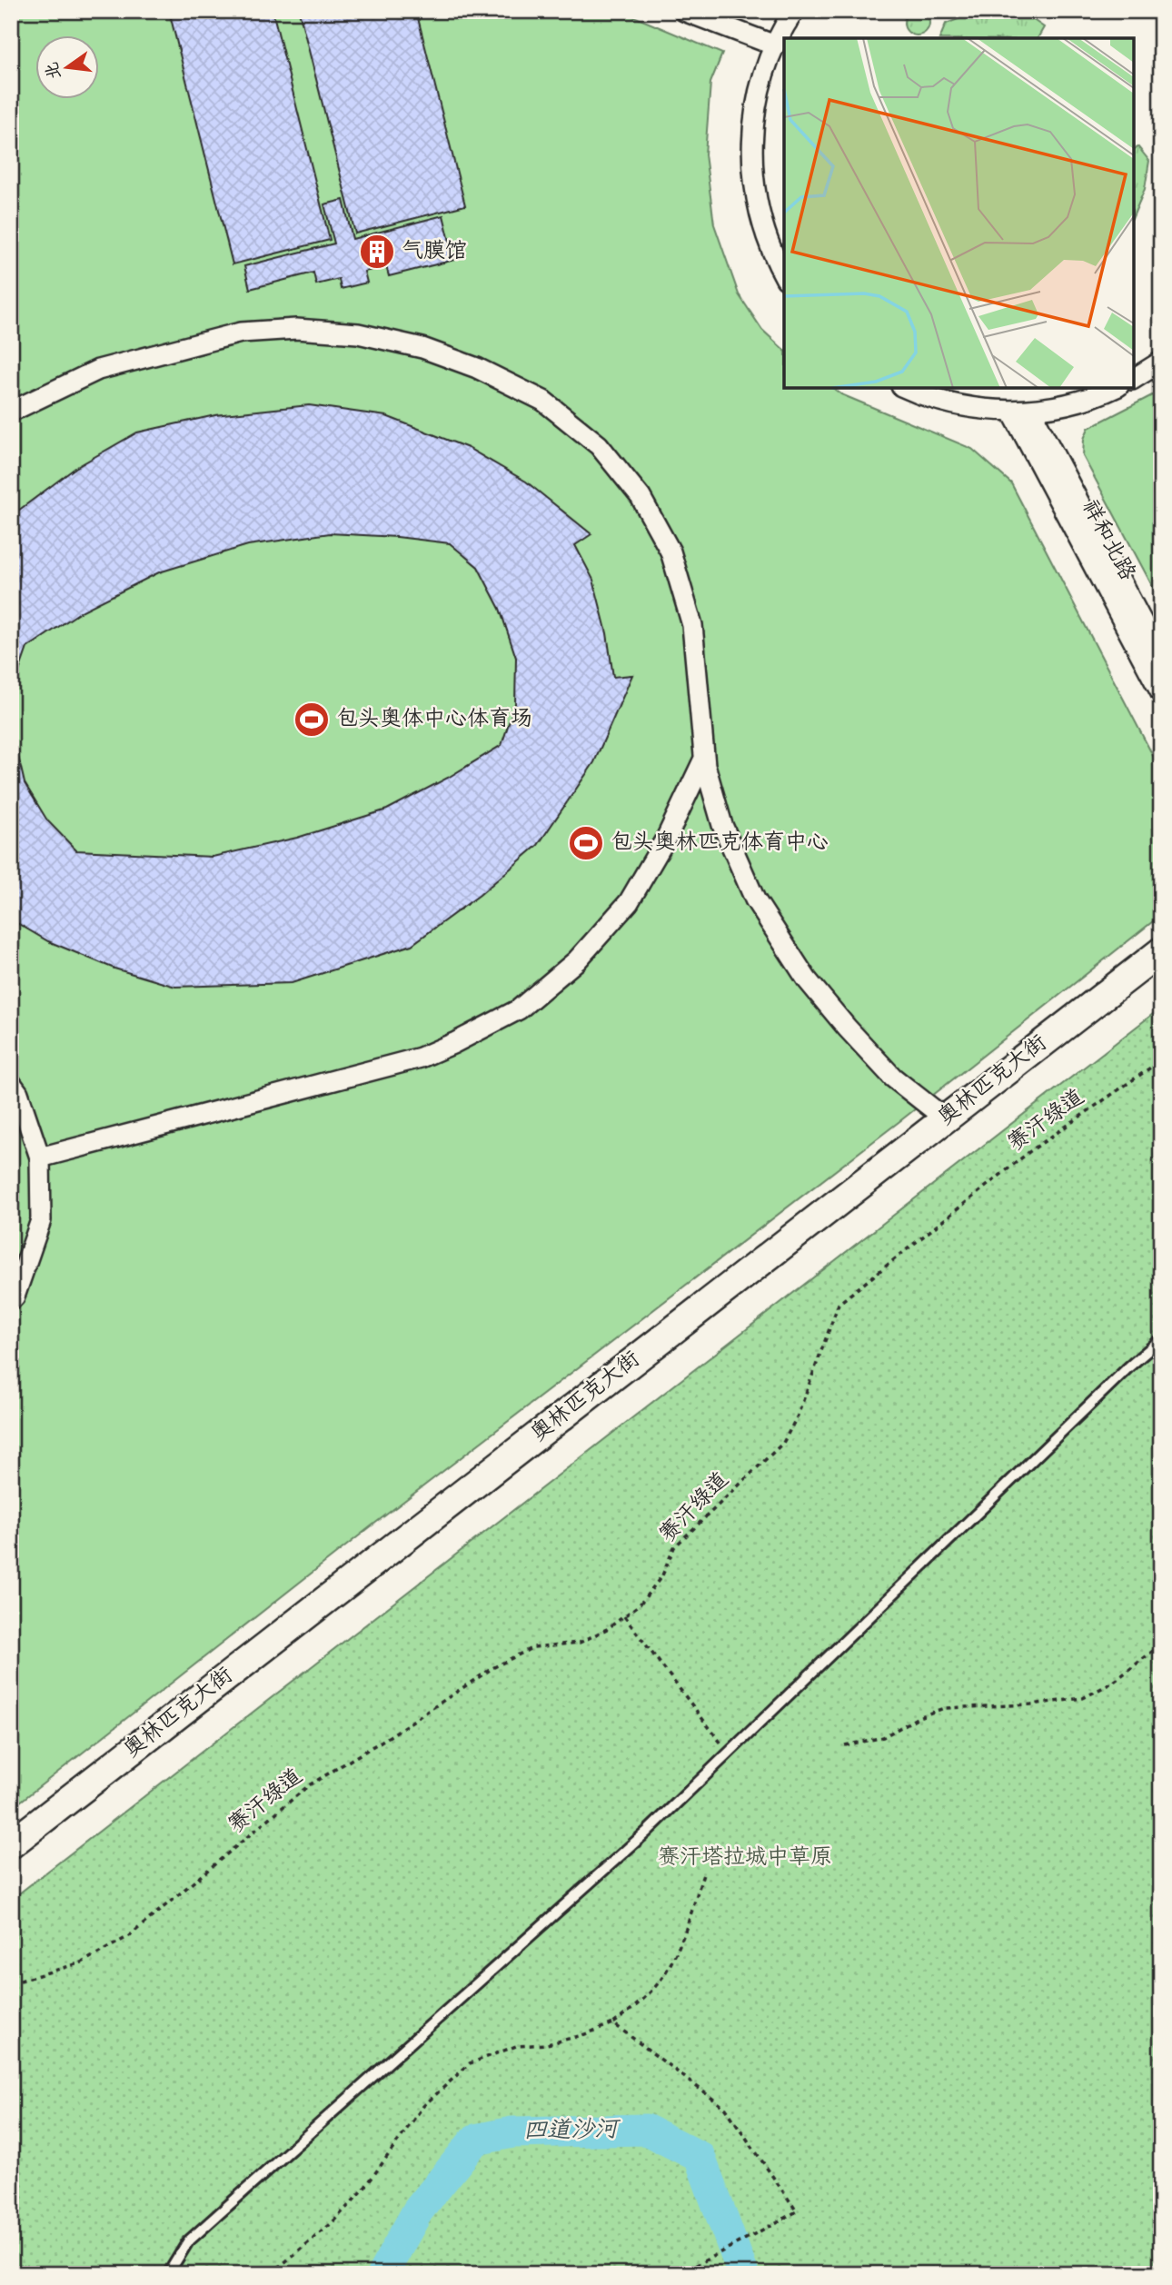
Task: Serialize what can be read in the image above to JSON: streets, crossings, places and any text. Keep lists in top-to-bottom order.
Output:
{
  "streets": {
    "main road": ["奥林匹克大街"],
    "street": ["祥和北路"],
    "path": ["赛汗绿道"]
  },
  "water": ["四道沙河"],
  "parks": ["赛汗塔拉城中草原"],
  "places": {
    "building": ["气膜馆"],
    "sports": ["包头奥体中心体育场", "包头奥林匹克体育中心"]
  },
  "north": "left"
}
